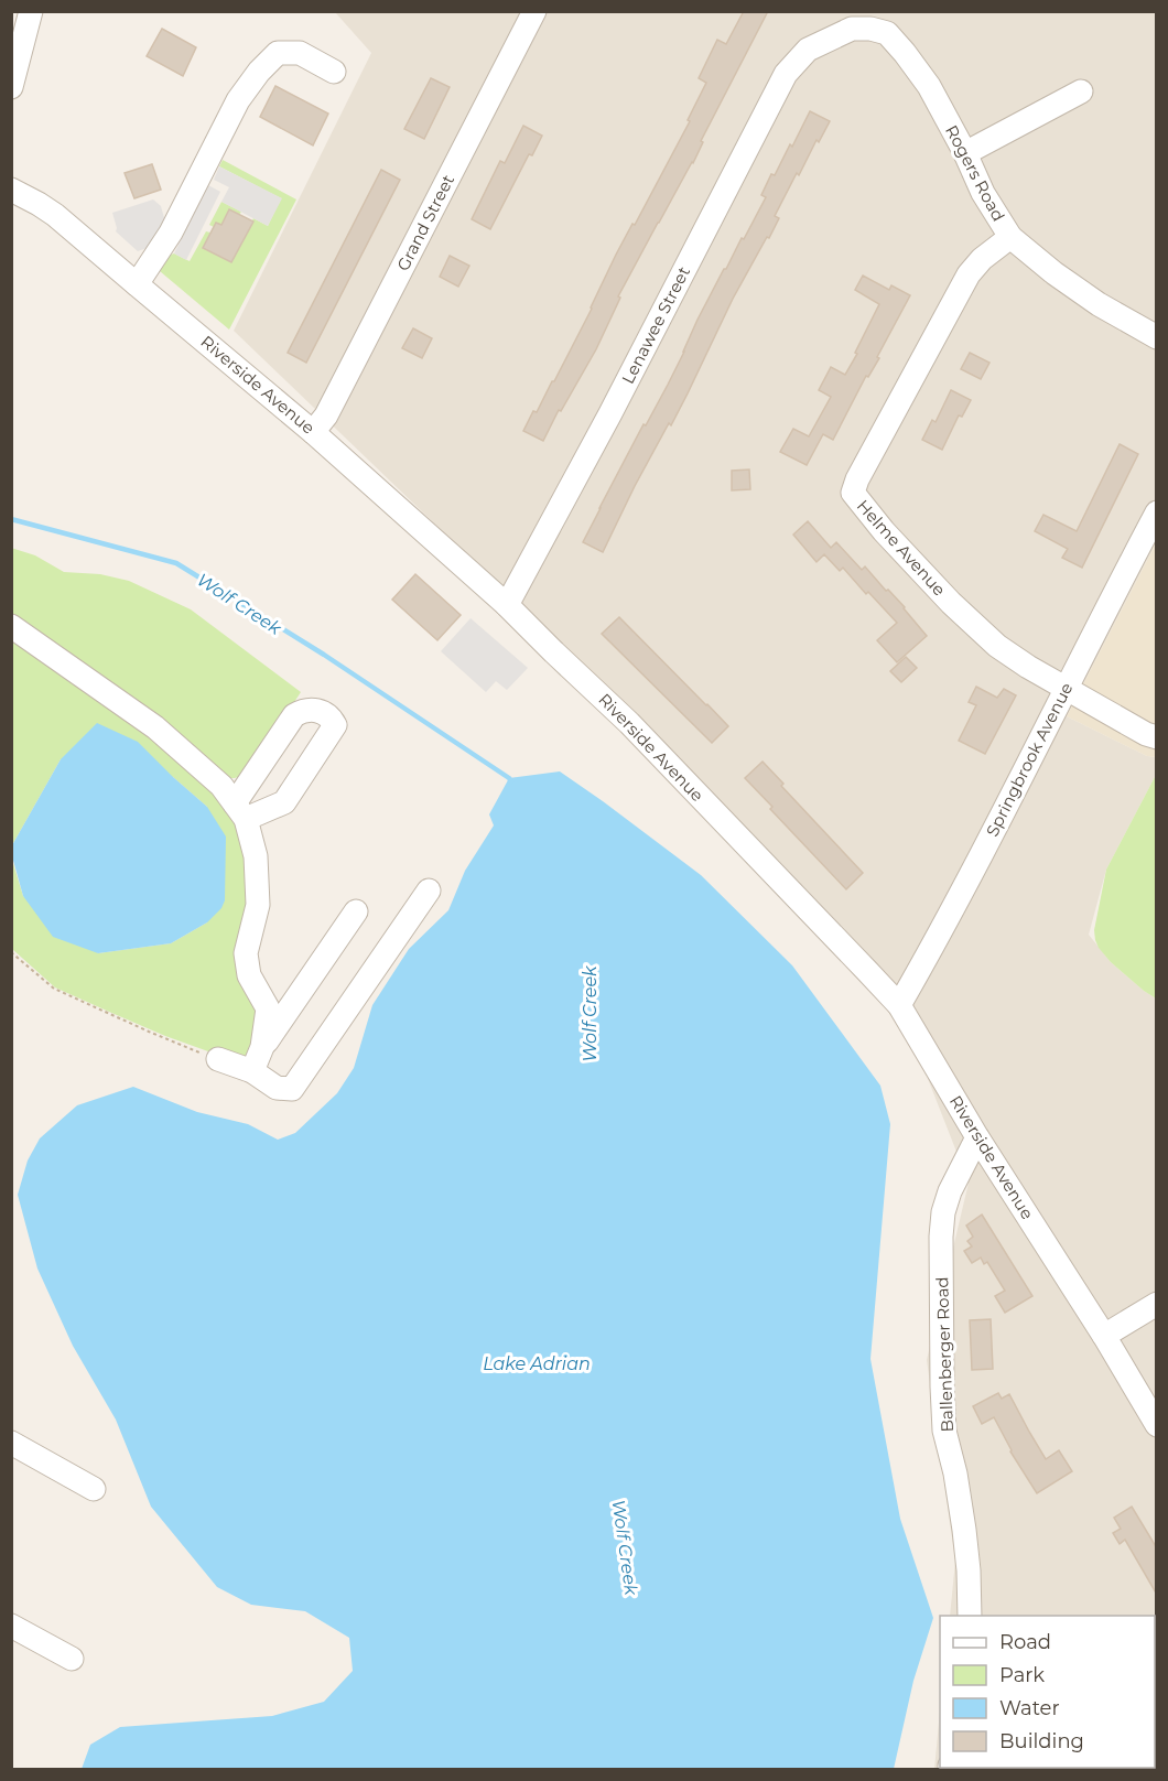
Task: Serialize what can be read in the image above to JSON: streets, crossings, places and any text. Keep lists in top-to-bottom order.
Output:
{
  "streets": {
    "street": [
      "Rogers Road",
      "Grand Street",
      "Lenawee Street",
      "Riverside Avenue",
      "Helme Avenue",
      "Springbrook Avenue",
      "Ballenberger Road"
    ]
  },
  "crossings": [
    ["Rogers Road", "Lenawee Street"],
    ["Rogers Road", "Helme Avenue"],
    ["Grand Street", "Riverside Avenue"],
    ["Lenawee Street", "Riverside Avenue"],
    ["Riverside Avenue", "Springbrook Avenue"],
    ["Riverside Avenue", "Ballenberger Road"],
    ["Helme Avenue", "Springbrook Avenue"]
  ],
  "water": ["Wolf Creek", "Lake Adrian"],
  "legend": [
    "Road",
    "Park",
    "Water",
    "Building"
  ]
}
